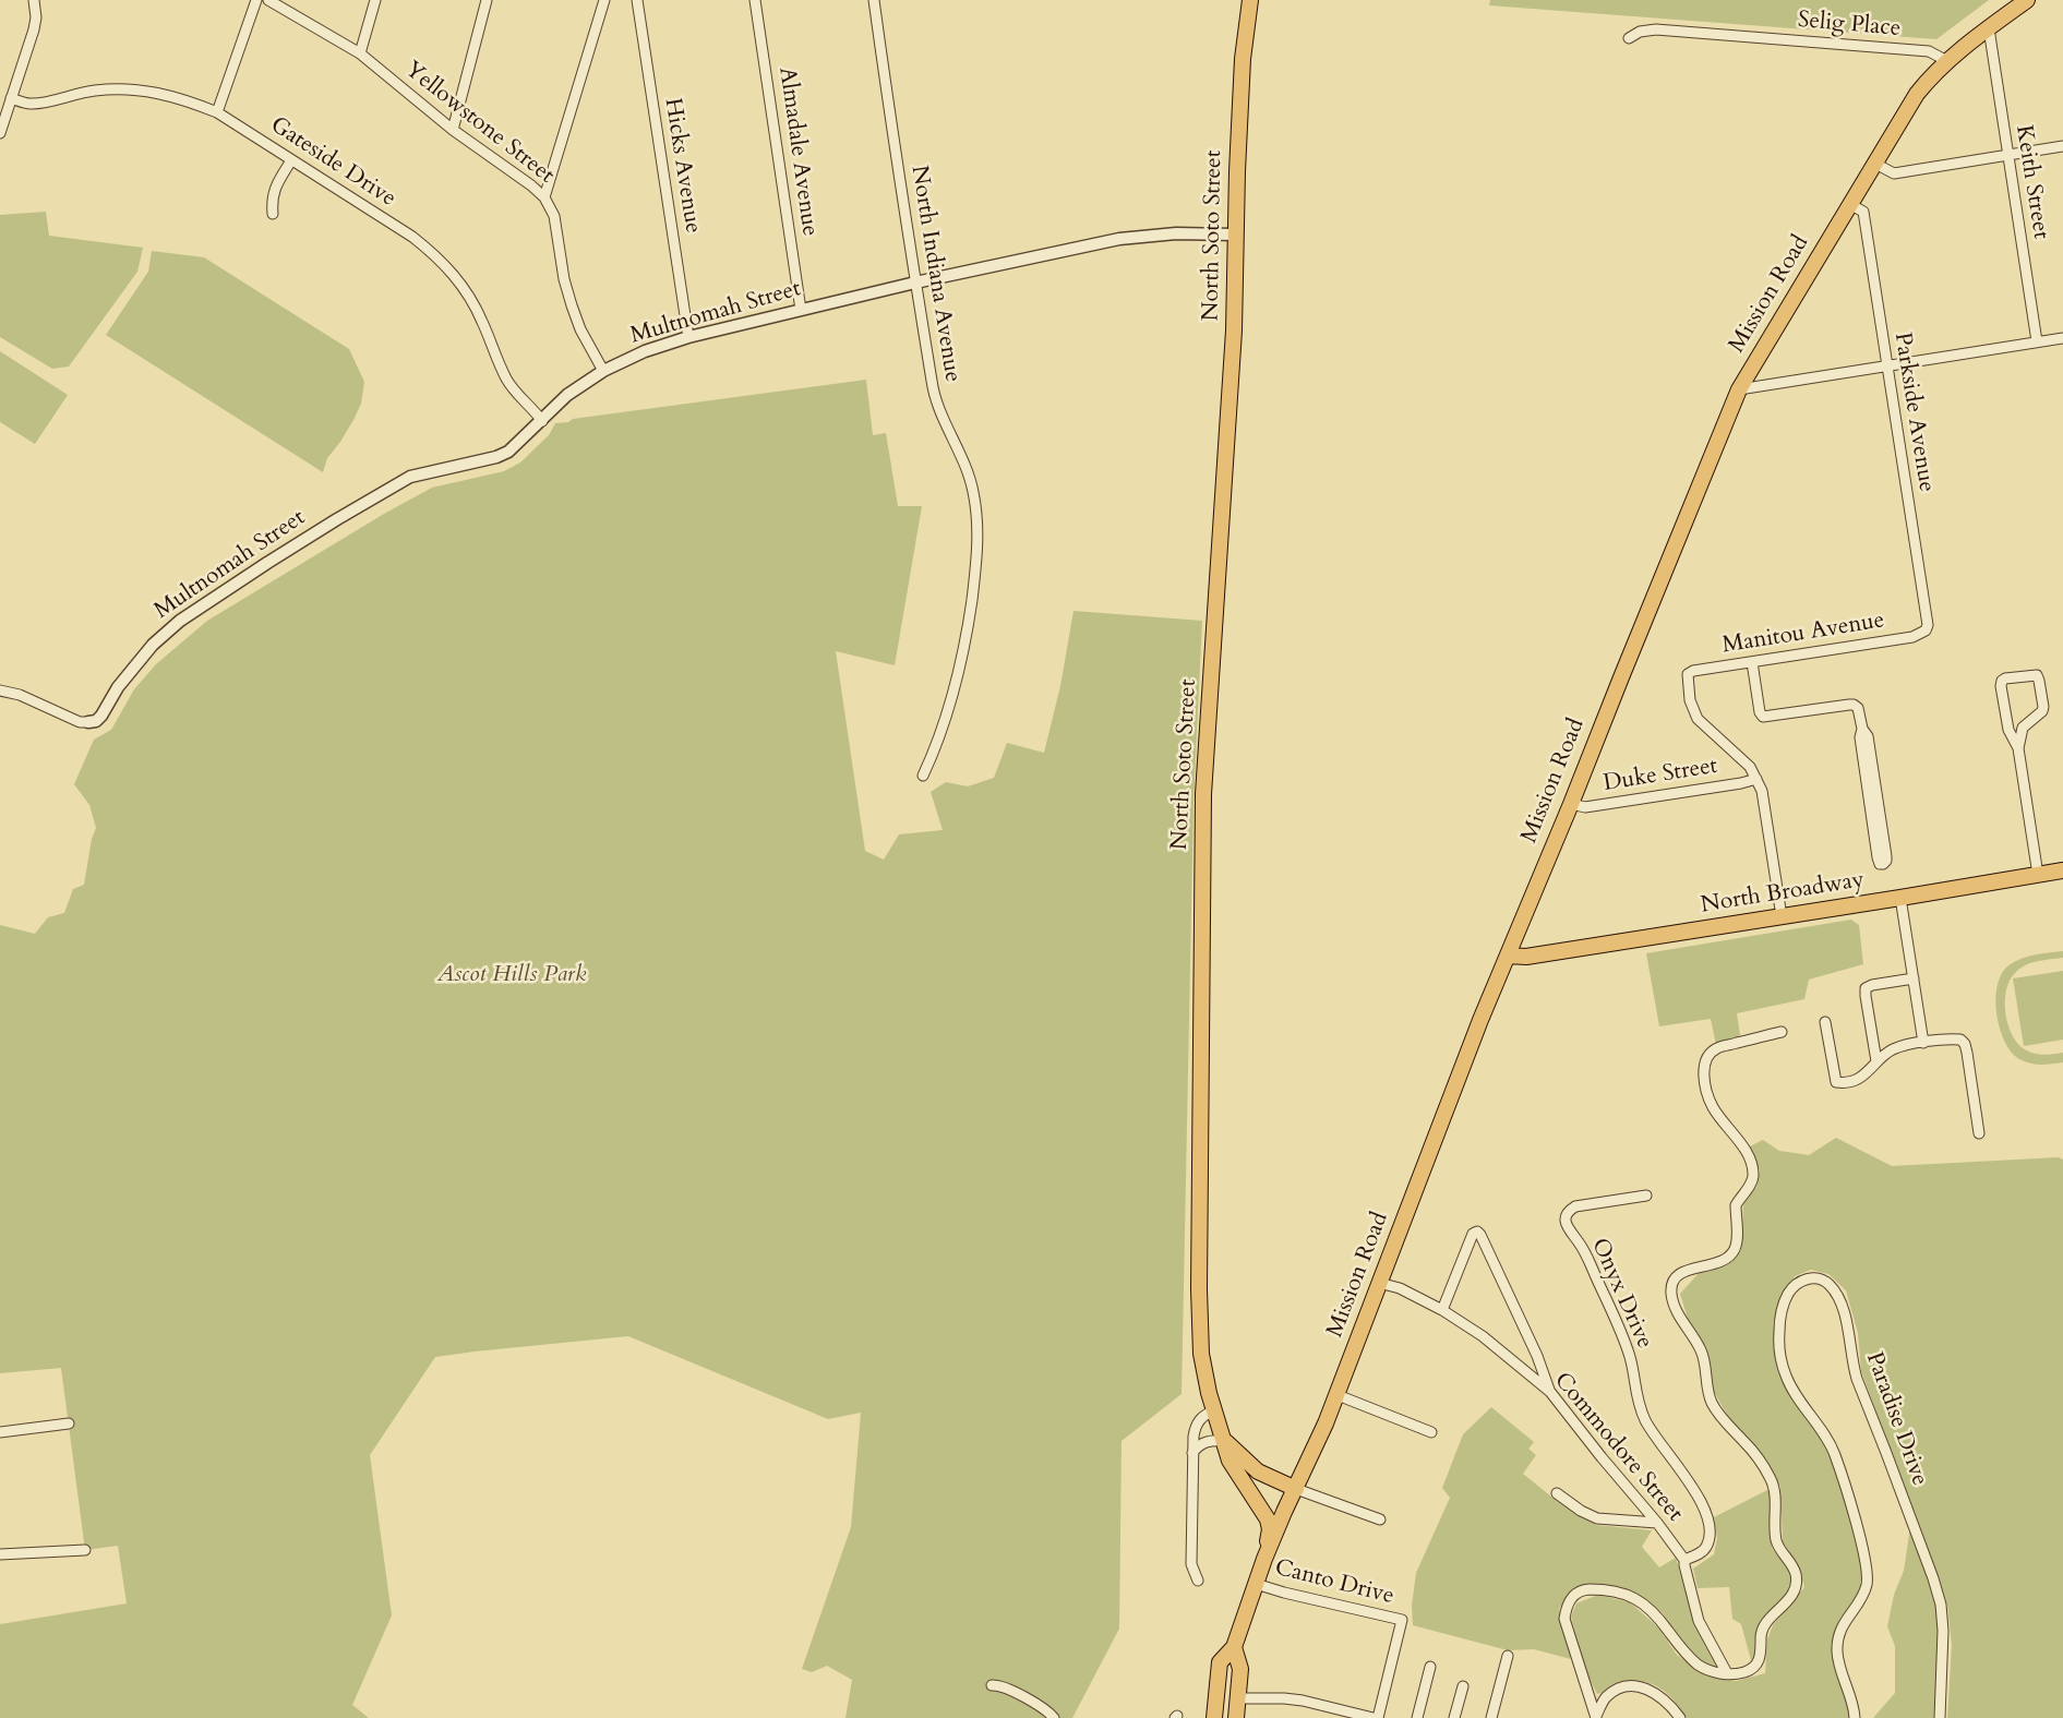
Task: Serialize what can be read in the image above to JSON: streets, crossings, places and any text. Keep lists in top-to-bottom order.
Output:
{
  "streets": {
    "main road": ["North Soto Street", "Mission Road", "North Broadway"],
    "street": [
      "Selig Place",
      "Yellowstone Street",
      "Almadale Avenue",
      "Gateside Drive",
      "Hicks Avenue",
      "Keith Street",
      "North Indiana Avenue",
      "Multnomah Street",
      "Parkside Avenue",
      "Manitou Avenue",
      "Duke Street",
      "Onyx Drive",
      "Paradise Drive",
      "Commodore Street",
      "Canto Drive"
    ]
  },
  "crossings": [
    ["Selig Place", "Mission Road"],
    ["Yellowstone Street", "Multnomah Street"],
    ["Almadale Avenue", "Multnomah Street"],
    ["Gateside Drive", "Multnomah Street"],
    ["Hicks Avenue", "Multnomah Street"],
    ["Keith Street", "Mission Road"],
    ["North Soto Street", "Mission Road"],
    ["North Soto Street", "Multnomah Street"],
    ["North Indiana Avenue", "Multnomah Street"],
    ["Mission Road", "Parkside Avenue"],
    ["Mission Road", "Duke Street"],
    ["Mission Road", "North Broadway"],
    ["Mission Road", "Commodore Street"],
    ["Mission Road", "Canto Drive"],
    ["Parkside Avenue", "Manitou Avenue"],
    ["Manitou Avenue", "Duke Street"],
    ["Onyx Drive", "Commodore Street"]
  ],
  "parks": ["Ascot Hills Park"]
}
